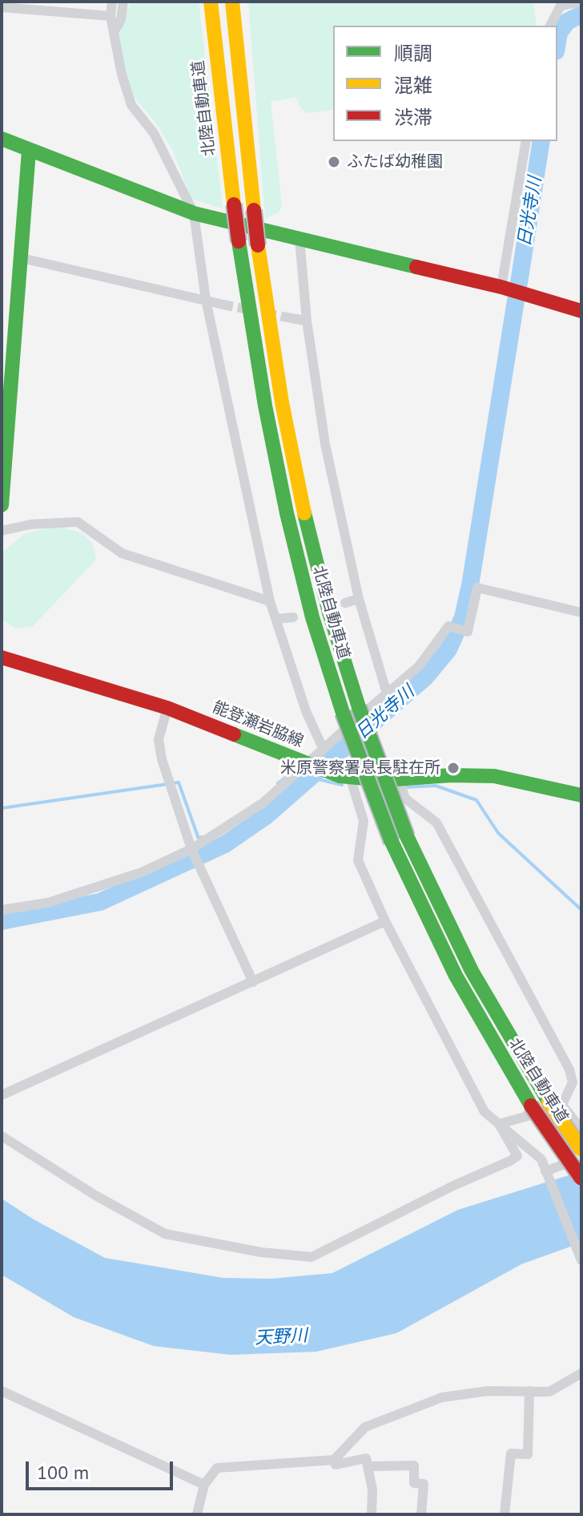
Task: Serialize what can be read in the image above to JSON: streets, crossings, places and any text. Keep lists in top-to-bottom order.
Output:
{
  "streets": {
    "main road": ["北陸自動車道", "能登瀬岩脇線"]
  },
  "water": ["日光寺川", "天野川"],
  "places": ["ふたば幼稚園", "米原警察署息長駐在所"],
  "legend": ["順調", "混雑", "渋滞"],
  "scale_bar": "100 m"
}
